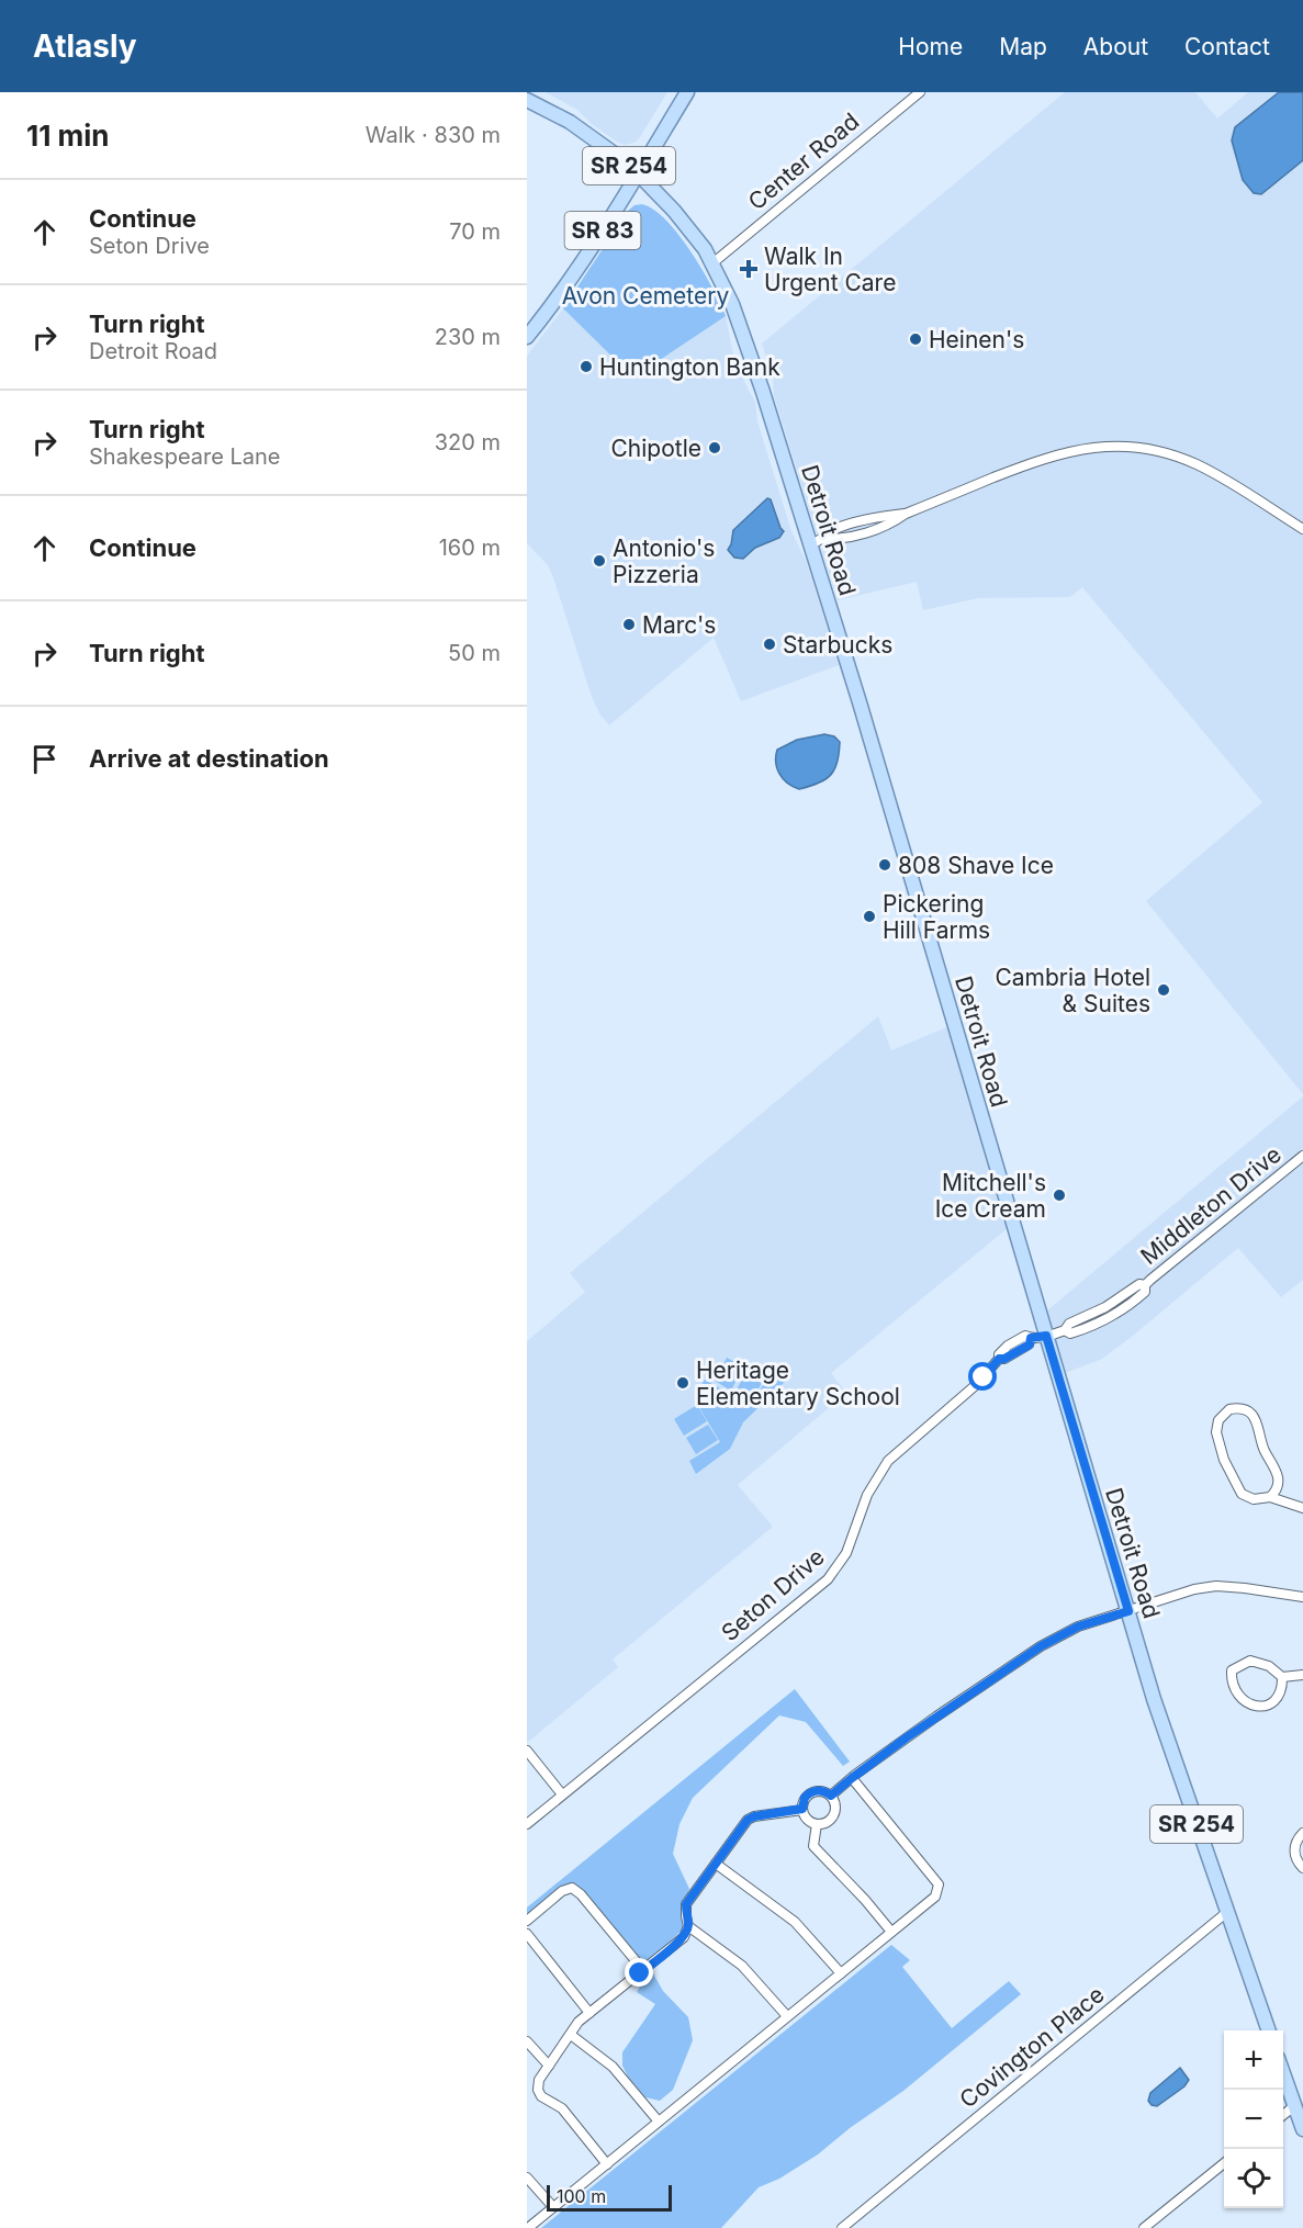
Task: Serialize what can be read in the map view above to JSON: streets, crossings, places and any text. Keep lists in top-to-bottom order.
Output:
{
  "streets": {
    "main road": ["SR 254", "SR 83", "Detroit Road"],
    "street": [
      "Center Road",
      "Middleton Drive",
      "Seton Drive",
      "Covington Place"
    ]
  },
  "crossings": [
    ["Center Road", "Detroit Road"],
    ["SR 83", "Detroit Road"],
    ["Detroit Road", "Middleton Drive"],
    ["Detroit Road", "Seton Drive"],
    ["Detroit Road", "Covington Place"],
    ["Middleton Drive", "Seton Drive"]
  ],
  "parks": ["Avon Cemetery"],
  "places": {
    "health": ["Walk In Urgent Care"],
    "other": [
      "Heinen's",
      "Huntington Bank",
      "Chipotle",
      "Antonio's Pizzeria",
      "Marc's",
      "Starbucks",
      "808 Shave Ice",
      "Pickering Hill Farms",
      "Cambria Hotel & Suites",
      "Mitchell's Ice Cream",
      "Heritage Elementary School"
    ]
  },
  "scale_bar": "100 m",
  "page": {
    "header": "Atlasly",
    "nav": [
      "Home",
      "Map",
      "About",
      "Contact"
    ],
    "heading": ["11 min", "Walk · 830 m"],
    "list": [
      ["Continue", "Seton Drive", "70 m"],
      ["Turn right", "Detroit Road", "230 m"],
      ["Turn right", "Shakespeare Lane", "320 m"],
      ["Continue", "160 m"],
      ["Turn right", "50 m"],
      "Arrive at destination"
    ],
    "map_buttons": ["+", "−"],
    "scale": "100 m"
  }
}
